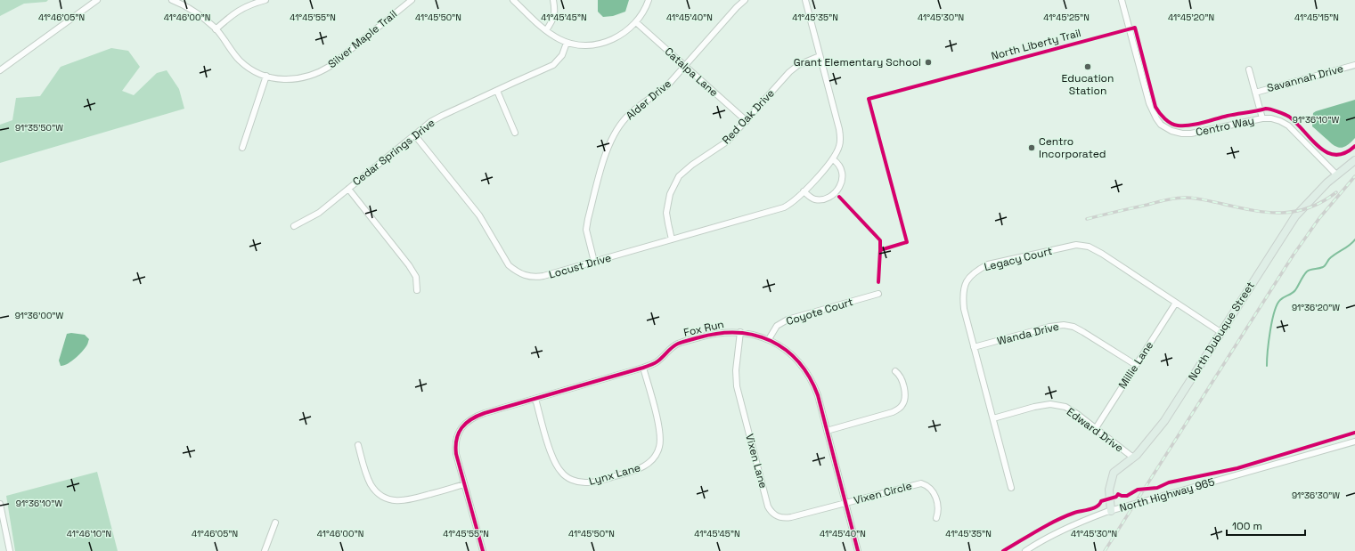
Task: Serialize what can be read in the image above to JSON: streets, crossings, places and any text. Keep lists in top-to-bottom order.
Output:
{
  "streets": {
    "main road": ["North Dubuque Street"],
    "street": [
      "Silver Maple Trail",
      "Catalpa Lane",
      "Savannah Drive",
      "Alder Drive",
      "Red Oak Drive",
      "Centro Way",
      "Cedar Springs Drive",
      "Legacy Court",
      "Locust Drive",
      "Coyote Court",
      "Fox Run",
      "Wanda Drive",
      "Millie Lane",
      "Edward Drive",
      "Vixen Lane",
      "Lynx Lane",
      "Vixen Circle",
      "North Highway 965"
    ],
    "cycle path": ["North Liberty Trail"]
  },
  "crossings": [
    ["Catalpa Lane", "Alder Drive"],
    ["Catalpa Lane", "Red Oak Drive"],
    ["Alder Drive", "Locust Drive"],
    ["Red Oak Drive", "Locust Drive"],
    ["Centro Way", "North Dubuque Street"],
    ["Cedar Springs Drive", "Locust Drive"],
    ["Legacy Court", "North Dubuque Street"],
    ["Legacy Court", "Wanda Drive"],
    ["Legacy Court", "Millie Lane"],
    ["Legacy Court", "Edward Drive"],
    ["Coyote Court", "Fox Run"],
    ["Fox Run", "Vixen Lane"],
    ["Fox Run", "Lynx Lane"],
    ["Fox Run", "Vixen Circle"],
    ["North Dubuque Street", "Edward Drive"],
    ["North Dubuque Street", "North Highway 965"],
    ["Wanda Drive", "Millie Lane"],
    ["Millie Lane", "Edward Drive"],
    ["Vixen Lane", "Vixen Circle"]
  ],
  "places": ["Grant Elementary School", "Education Station", "Centro Incorporated"],
  "scale_bar": "100 m",
  "coordinates": [
    "41°46'05\"N",
    "41°46'00\"N",
    "41°45'55\"N",
    "41°45'50\"N",
    "41°45'45\"N",
    "41°45'40\"N",
    "41°45'35\"N",
    "41°45'30\"N",
    "41°45'25\"N",
    "41°45'20\"N",
    "41°45'15\"N",
    "91°36'10\"W",
    "91°35'50\"W",
    "91°36'20\"W",
    "91°36'00\"W",
    "91°36'30\"W",
    "41°46'10\"N"
  ]
}
